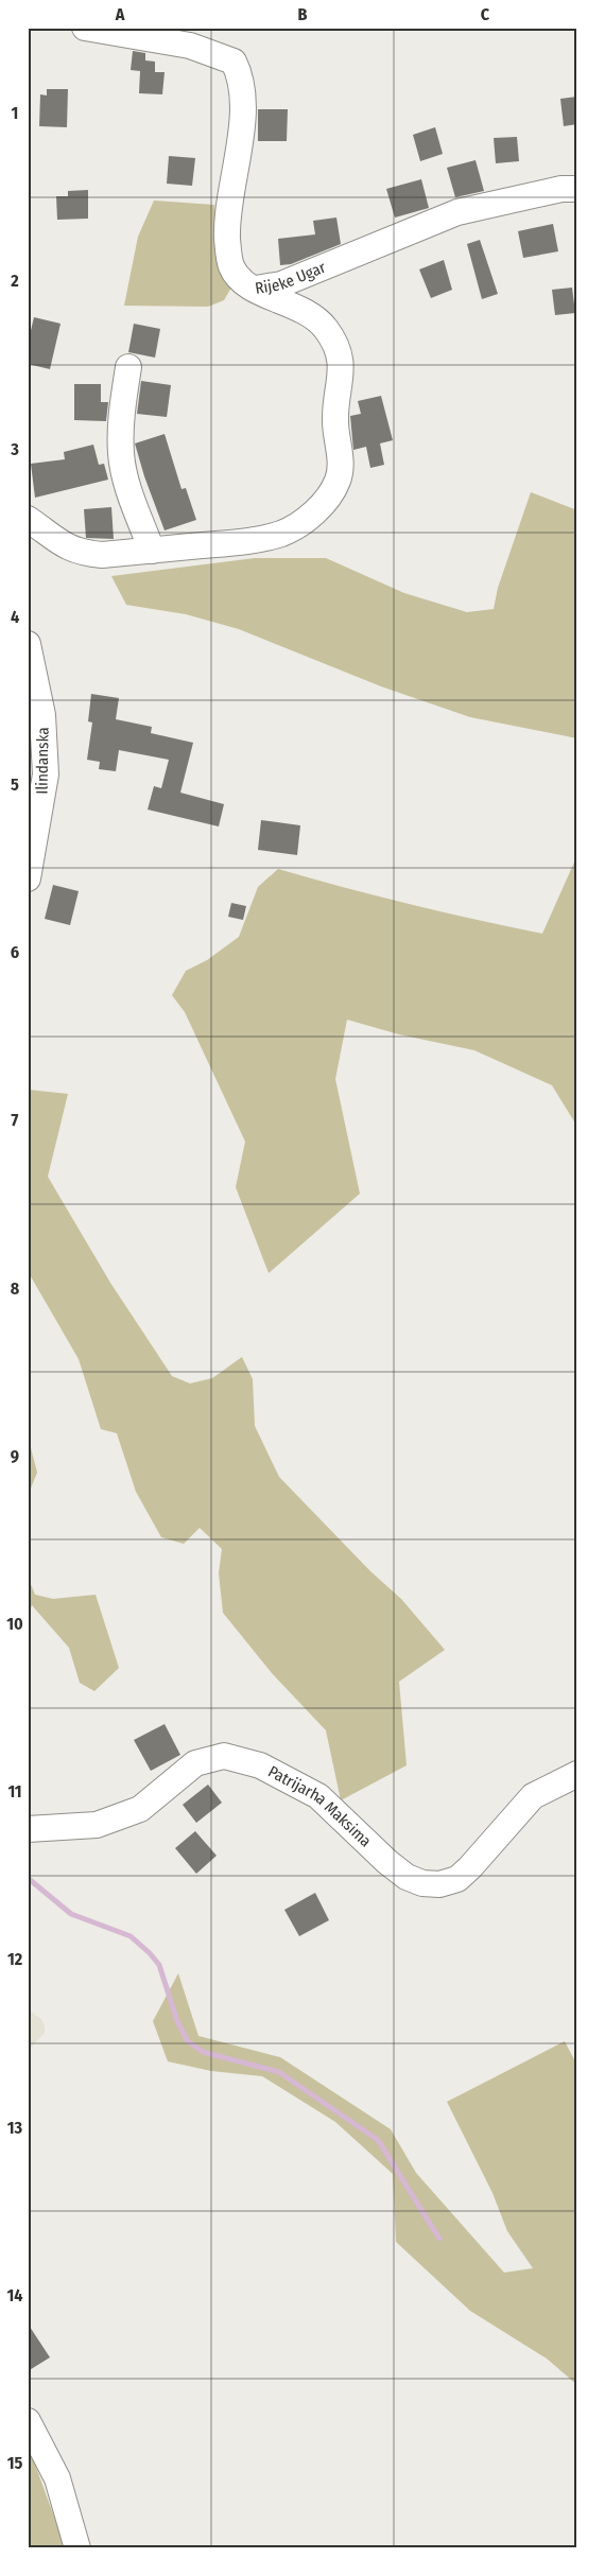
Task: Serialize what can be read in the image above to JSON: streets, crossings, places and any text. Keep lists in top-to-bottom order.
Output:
{
  "streets": {
    "street": ["Rijeke Ugar", "Ilindanska", "Patrijarha Maksima"]
  },
  "grid": {
    "columns": ["A", "B", "C"],
    "rows": [
      "1",
      "2",
      "3",
      "4",
      "5",
      "6",
      "7",
      "8",
      "9",
      "10",
      "11",
      "12",
      "13",
      "14",
      "15"
    ]
  }
}
